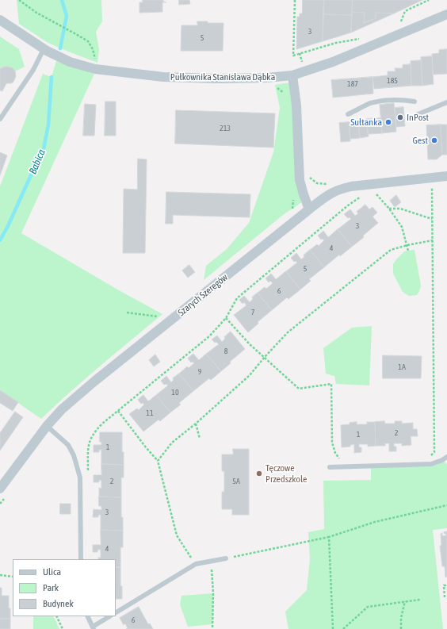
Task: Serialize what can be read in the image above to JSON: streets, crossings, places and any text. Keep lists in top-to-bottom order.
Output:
{
  "streets": {
    "street": ["Pułkownika Stanisława Dąbka", "Szarych Szeregów"]
  },
  "water": ["Babica"],
  "places": [
    "InPost",
    "Sułtanka",
    "Gest",
    "Tęczowe Przedszkole"
  ],
  "house_numbers": [
    "3",
    "5",
    "185",
    "187",
    "213",
    "3",
    "4",
    "5",
    "6",
    "7",
    "8",
    "1A",
    "9",
    "10",
    "11",
    "2",
    "1",
    "1",
    "2",
    "5A",
    "3",
    "4",
    "6"
  ],
  "legend": ["Ulica", "Park", "Budynek"]
}
